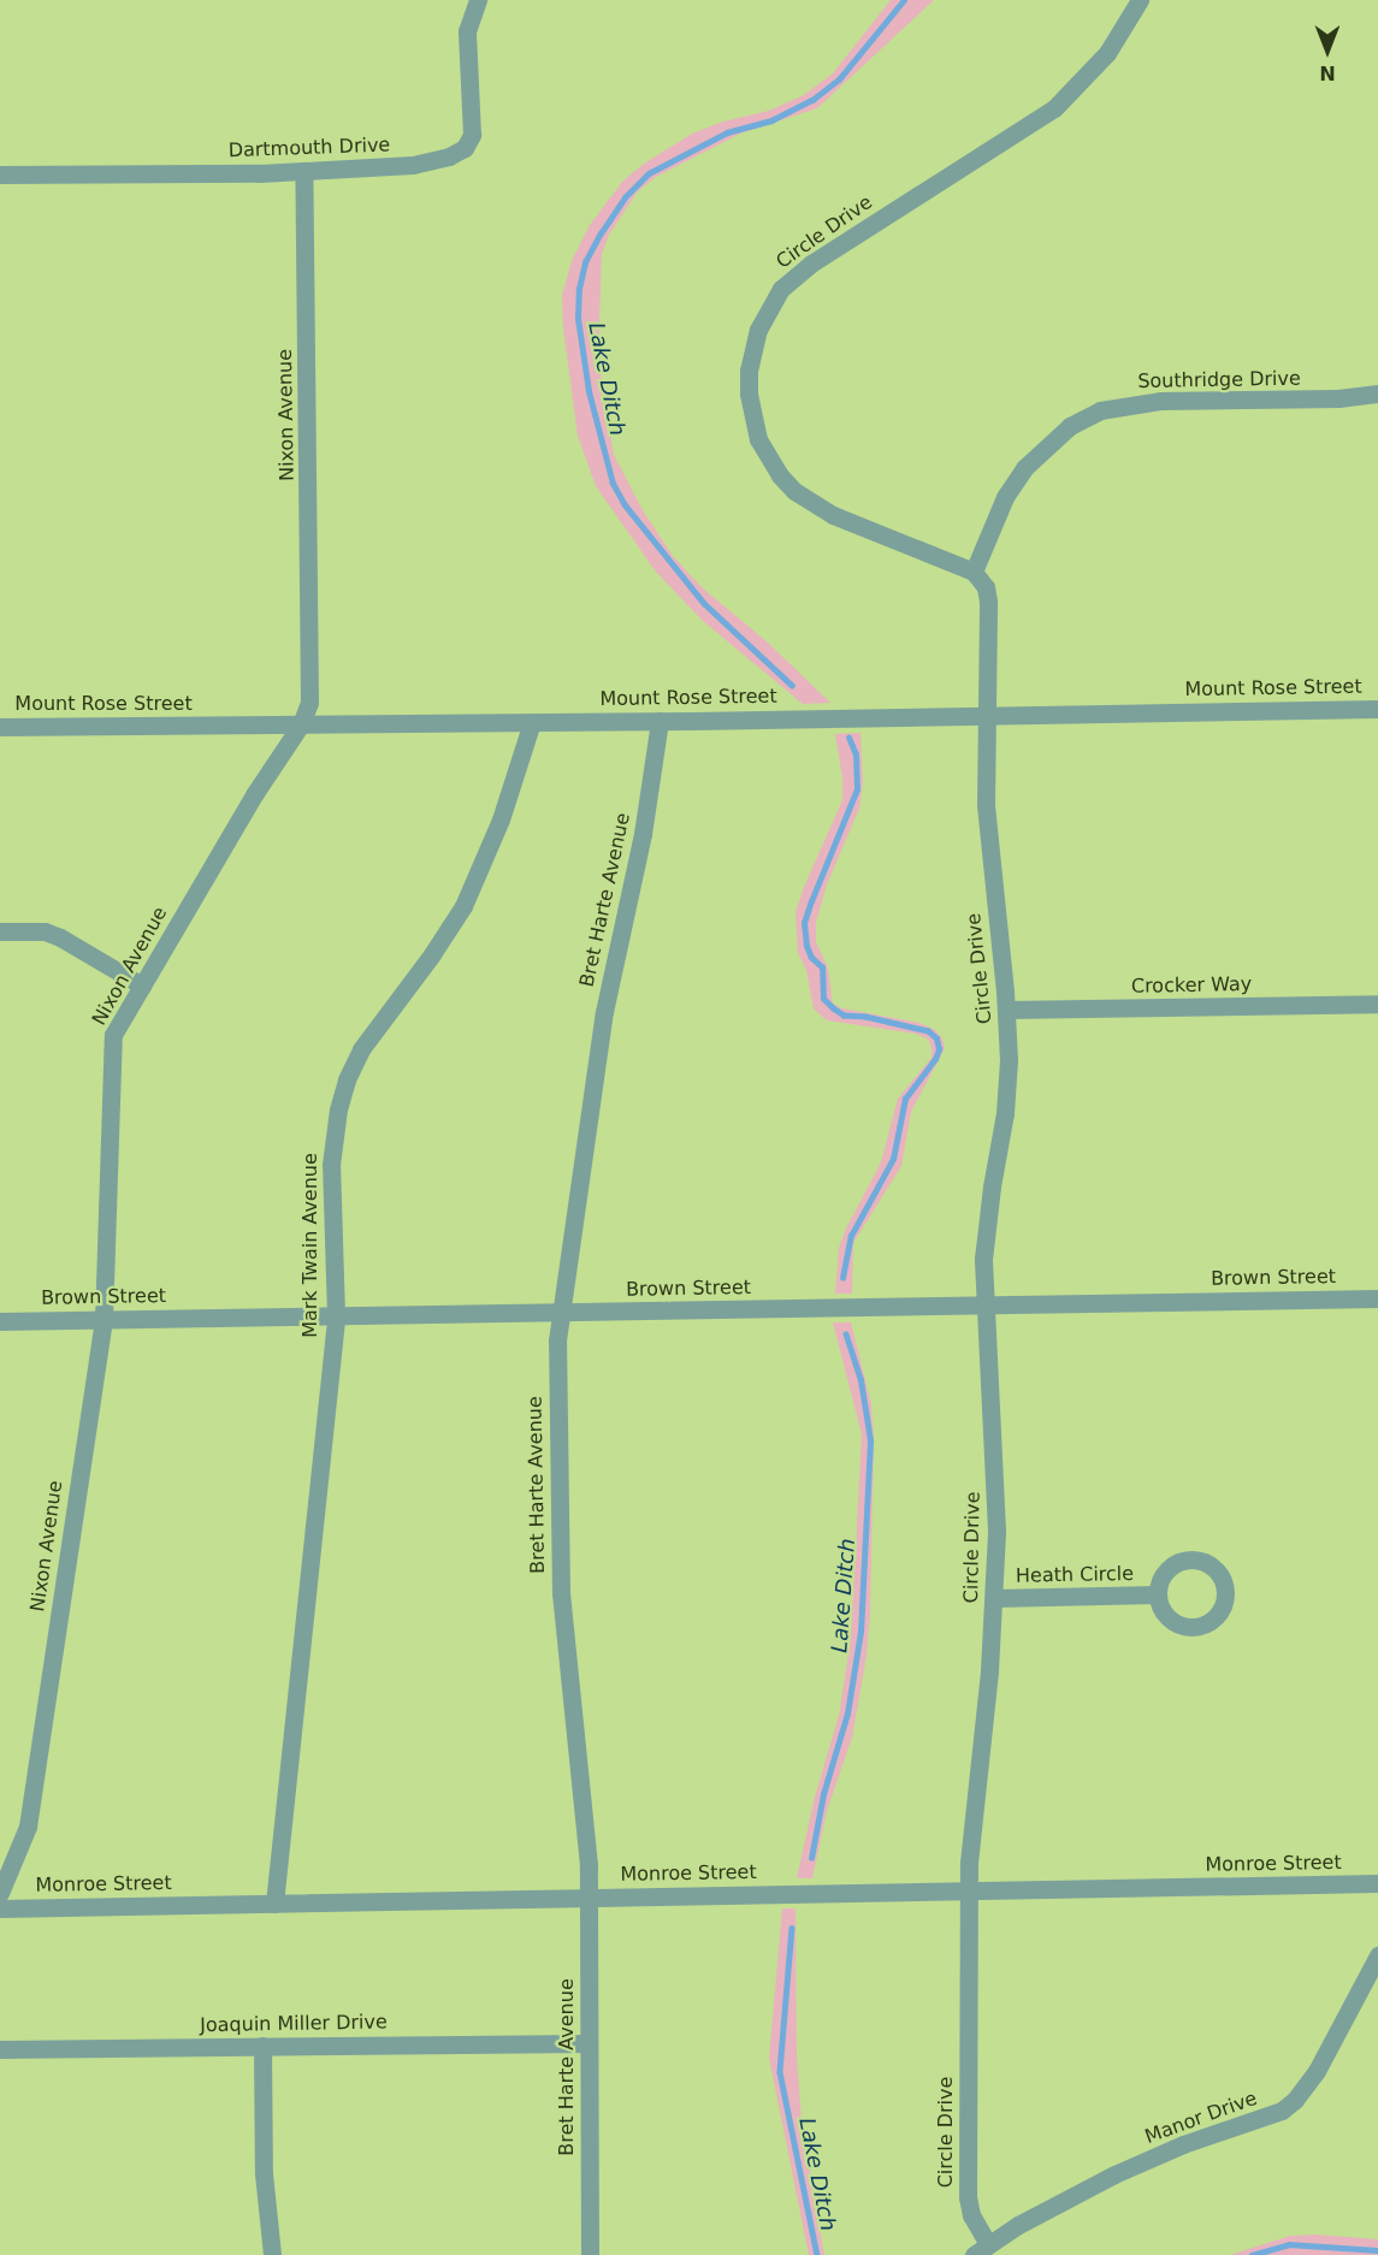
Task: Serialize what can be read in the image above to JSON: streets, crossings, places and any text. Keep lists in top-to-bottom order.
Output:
{
  "streets": {
    "street": [
      "Dartmouth Drive",
      "Circle Drive",
      "Southridge Drive",
      "Nixon Avenue",
      "Mount Rose Street",
      "Bret Harte Avenue",
      "Crocker Way",
      "Mark Twain Avenue",
      "Brown Street",
      "Heath Circle",
      "Monroe Street",
      "Joaquin Miller Drive",
      "Manor Drive"
    ]
  },
  "crossings": [
    ["Dartmouth Drive", "Nixon Avenue"],
    ["Circle Drive", "Southridge Drive"],
    ["Circle Drive", "Mount Rose Street"],
    ["Circle Drive", "Crocker Way"],
    ["Circle Drive", "Brown Street"],
    ["Circle Drive", "Heath Circle"],
    ["Circle Drive", "Monroe Street"],
    ["Circle Drive", "Manor Drive"],
    ["Nixon Avenue", "Mount Rose Street"],
    ["Nixon Avenue", "Brown Street"],
    ["Mount Rose Street", "Bret Harte Avenue"],
    ["Mount Rose Street", "Mark Twain Avenue"],
    ["Bret Harte Avenue", "Brown Street"],
    ["Bret Harte Avenue", "Monroe Street"],
    ["Bret Harte Avenue", "Joaquin Miller Drive"],
    ["Mark Twain Avenue", "Brown Street"],
    ["Mark Twain Avenue", "Monroe Street"]
  ],
  "water": ["Lake Ditch"],
  "north": "bottom"
}
